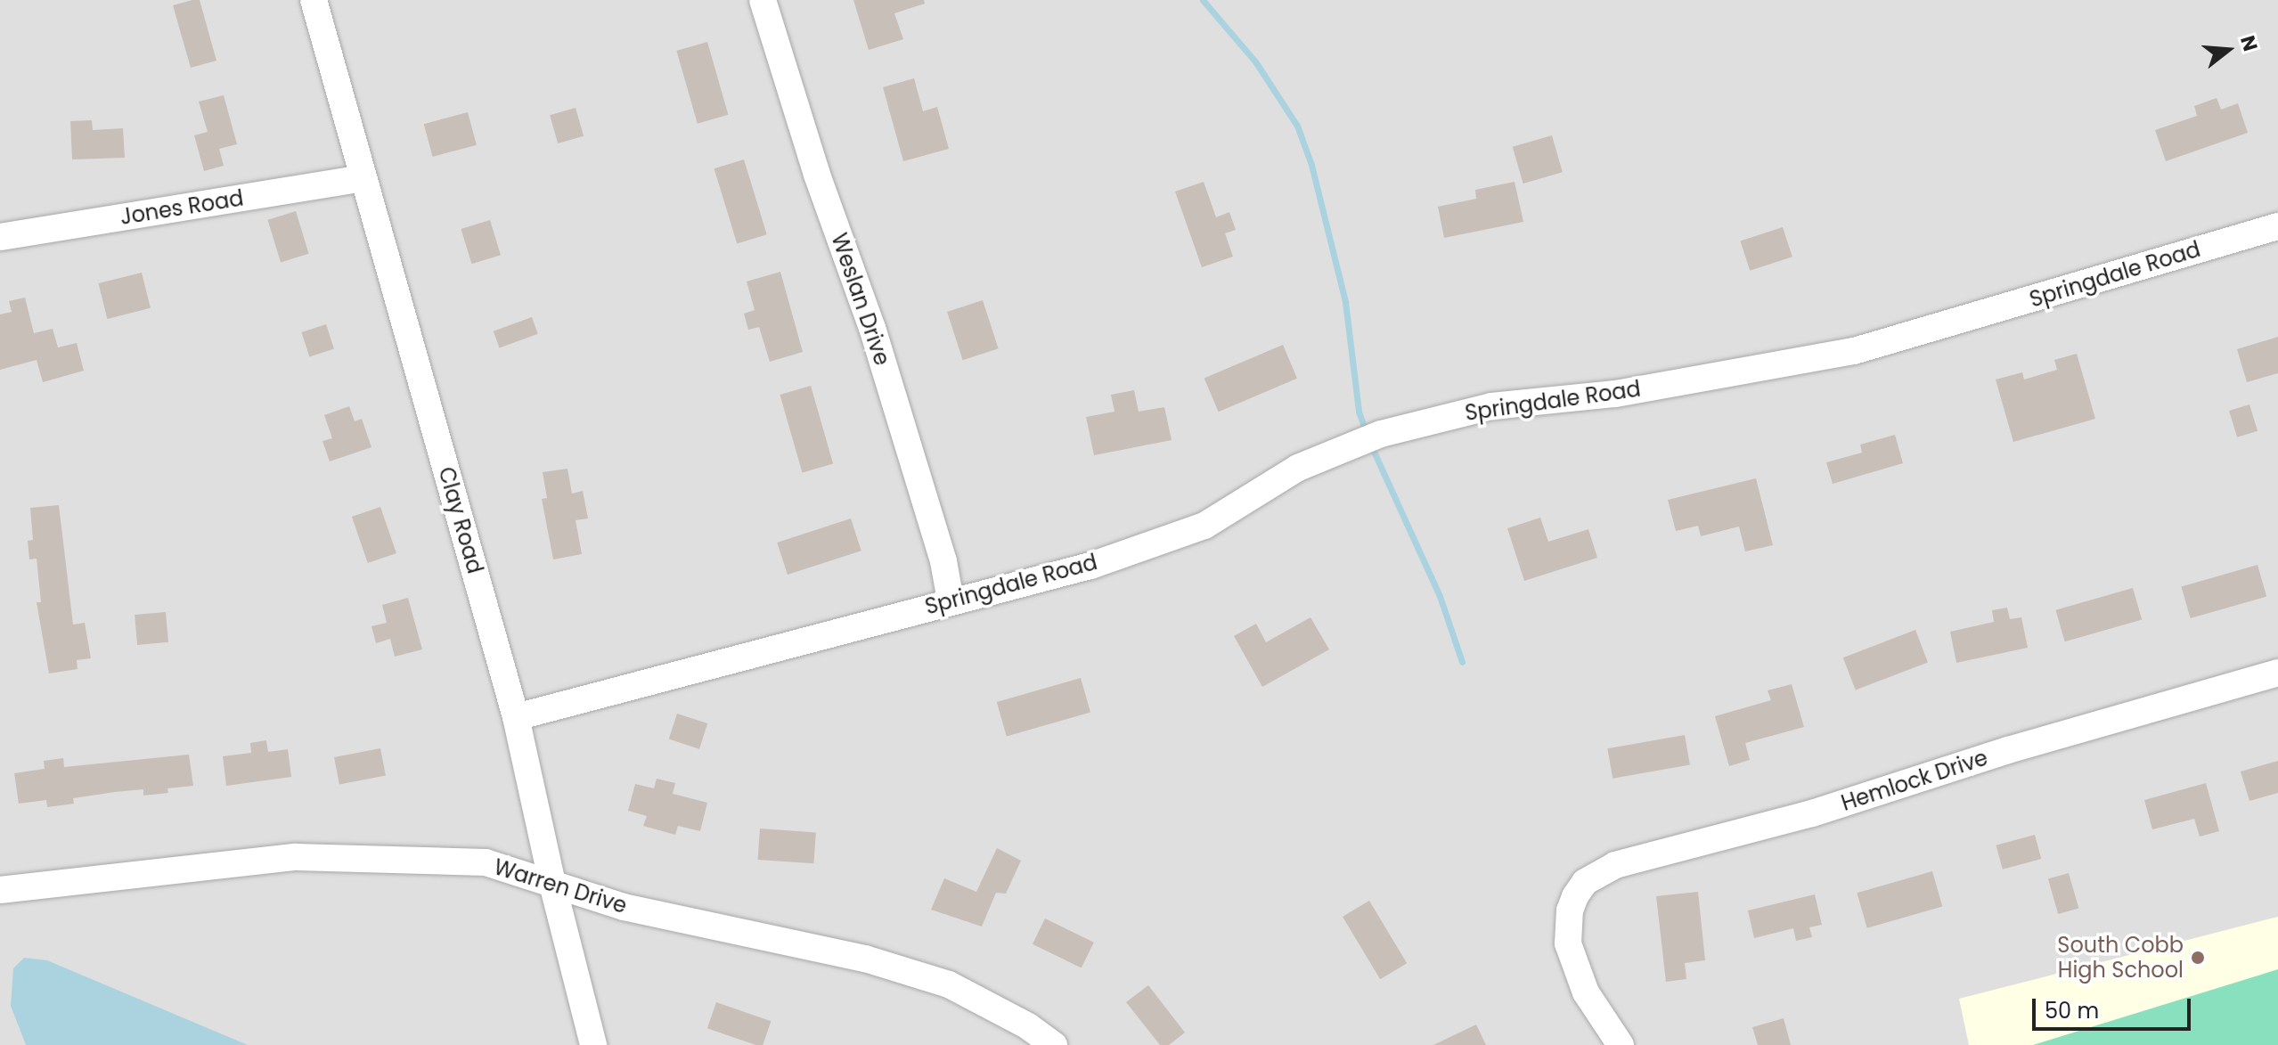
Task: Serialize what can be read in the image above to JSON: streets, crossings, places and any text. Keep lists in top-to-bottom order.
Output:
{
  "streets": {
    "street": [
      "Jones Road",
      "Springdale Road",
      "Weslan Drive",
      "Clay Road",
      "Hemlock Drive",
      "Warren Drive"
    ]
  },
  "crossings": [
    ["Jones Road", "Clay Road"],
    ["Springdale Road", "Weslan Drive"],
    ["Springdale Road", "Clay Road"],
    ["Clay Road", "Warren Drive"]
  ],
  "places": ["South Cobb High School"],
  "scale_bar": "50 m",
  "north": "right"
}
